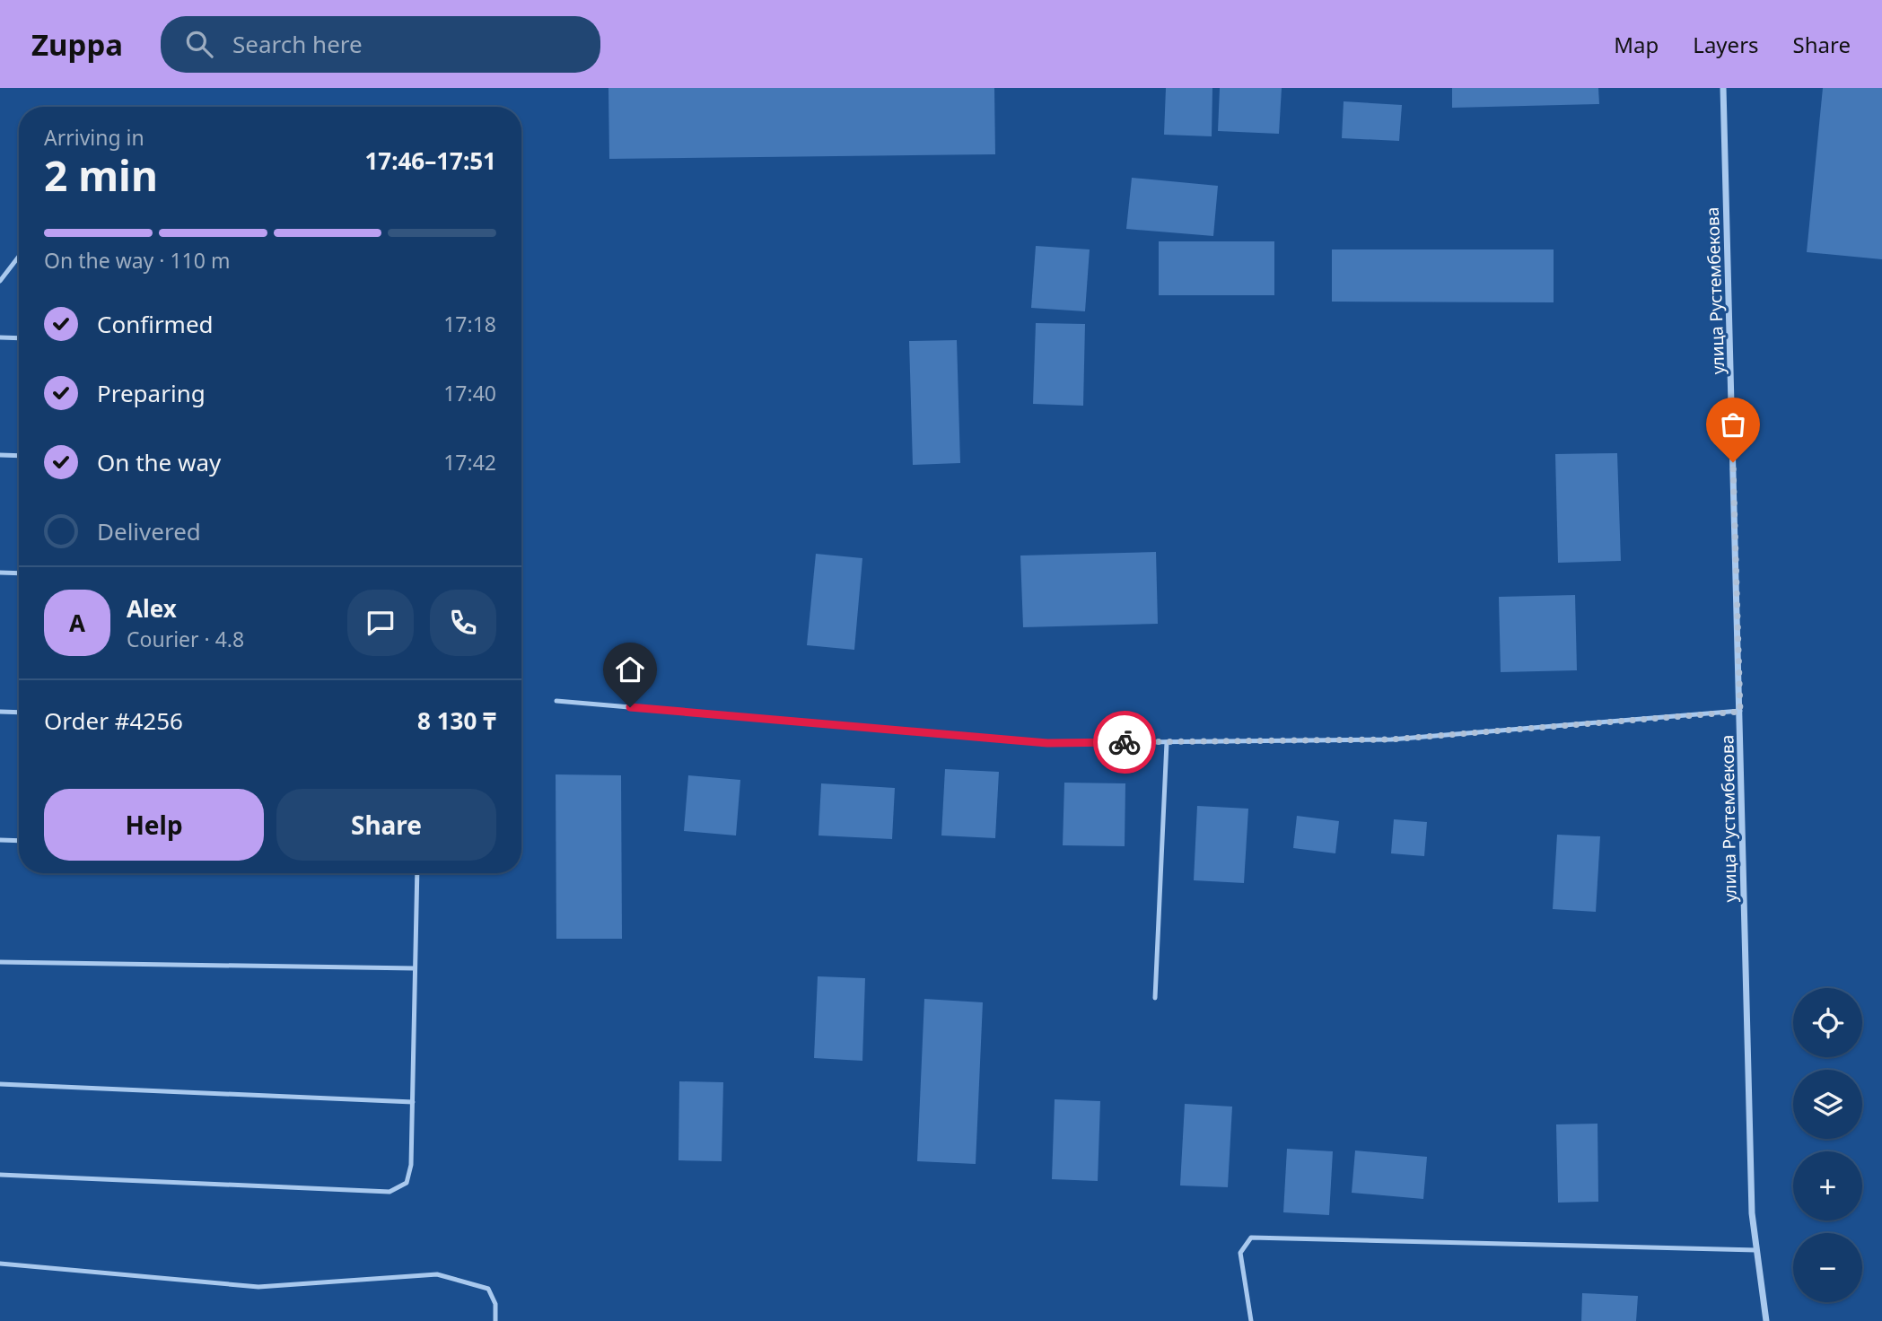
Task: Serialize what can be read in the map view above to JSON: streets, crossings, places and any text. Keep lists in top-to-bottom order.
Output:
{
  "streets": {
    "street": ["улица Рустембекова"]
  },
  "page": {
    "header": "Zuppa",
    "search": "Search here",
    "nav": ["Map", "Layers", "Share"],
    "heading": ["2 min", "Arriving in", "17:46–17:51"],
    "panel": [
      "Alex",
      "Courier · 4.8",
      "Order #4256",
      "8 130 ₸"
    ],
    "bar": "On the way · 110 m",
    "list": [
      ["Confirmed", "17:18"],
      ["Preparing", "17:40"],
      ["On the way", "17:42"],
      "Delivered"
    ],
    "round": "A",
    "buttons": ["Help", "Share"],
    "map_buttons": ["+", "−"]
  }
}
